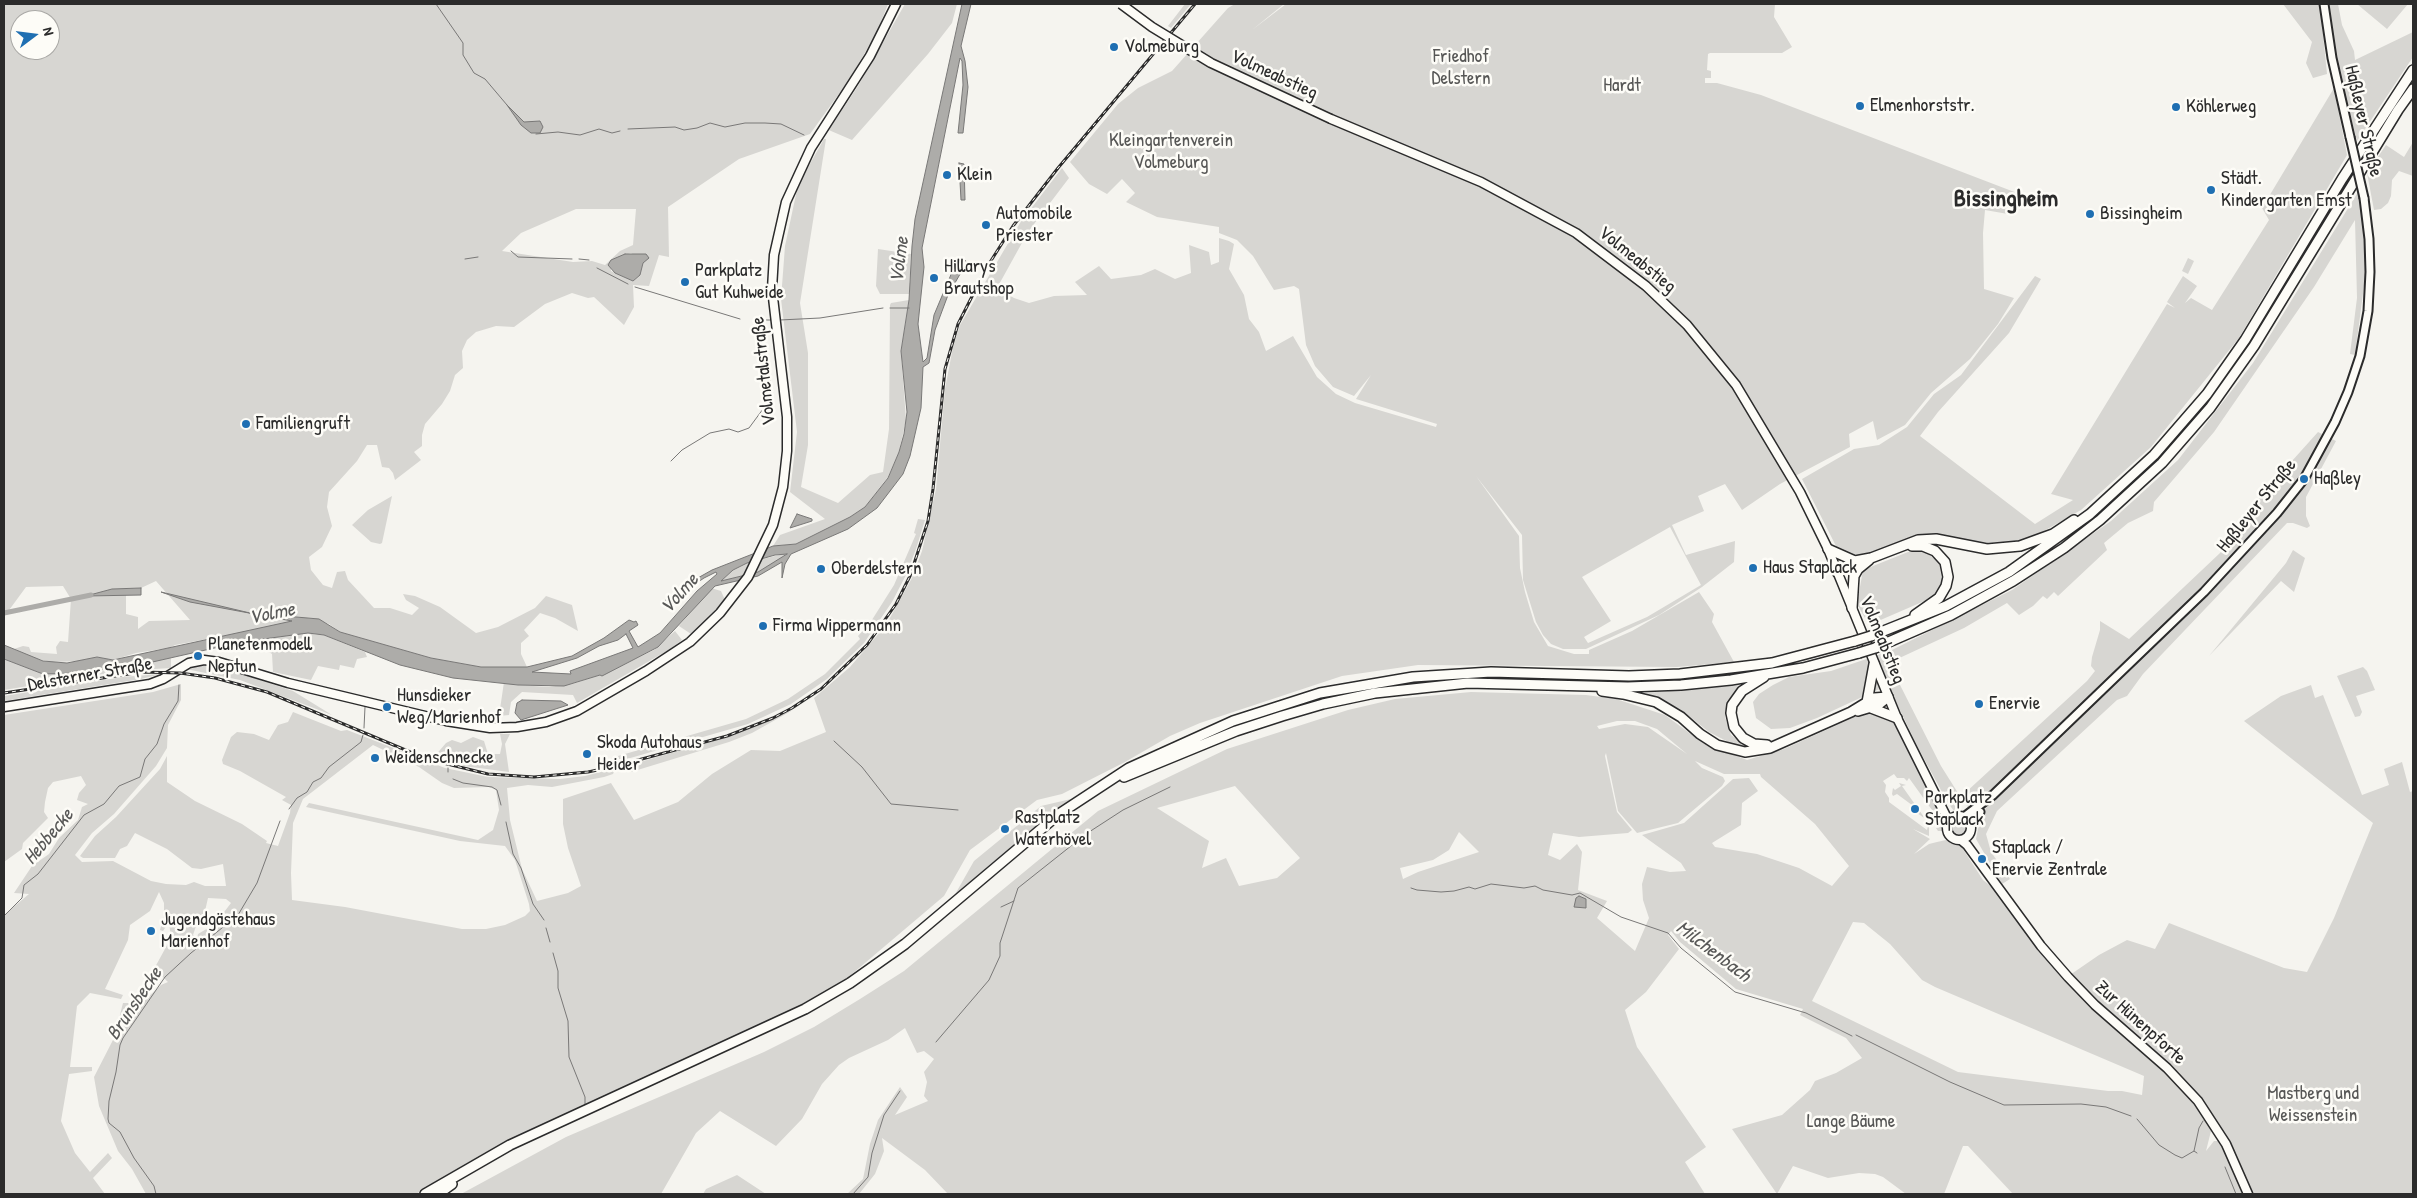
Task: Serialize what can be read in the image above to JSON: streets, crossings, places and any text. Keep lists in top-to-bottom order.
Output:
{
  "streets": {
    "main road": [
      "Volmeabstieg",
      "Haßleyer Straße",
      "Volmetalstraße",
      "Delsterner Straße",
      "Zur Hünenpforte"
    ]
  },
  "crossings": [
    ["Volmeabstieg", "Haßleyer Straße"],
    ["Volmeabstieg", "Zur Hünenpforte"],
    ["Haßleyer Straße", "Zur Hünenpforte"],
    ["Volmetalstraße", "Delsterner Straße"]
  ],
  "districts": ["Bissingheim"],
  "water": [
    "Volme",
    "Hebbecke",
    "Milchenbach",
    "Brunsbecke"
  ],
  "parks": [
    "Friedhof Delstern",
    "Hardt",
    "Kleingartenverein Volmeburg",
    "Mastberg und Weissenstein",
    "Lange Bäume"
  ],
  "places": [
    "Volmeburg",
    "Elmenhorststr.",
    "Köhlerweg",
    "Klein",
    "Städt. Kindergarten Emst",
    "Bissingheim",
    "Automobile Priester",
    "Hillarys Brautshop",
    "Parkplatz Gut Kuhweide",
    "Familiengruft",
    "Haßley",
    "Haus Staplack",
    "Oberdelstern",
    "Firma Wippermann",
    "Planetenmodell Neptun",
    "Enervie",
    "Hunsdieker Weg/Marienhof",
    "Skoda Autohaus Heider",
    "Weidenschnecke",
    "Parkplatz Staplack",
    "Rastplatz Waterhövel",
    "Staplack / Enervie Zentrale",
    "Jugendgästehaus Marienhof"
  ],
  "north": "right"
}
